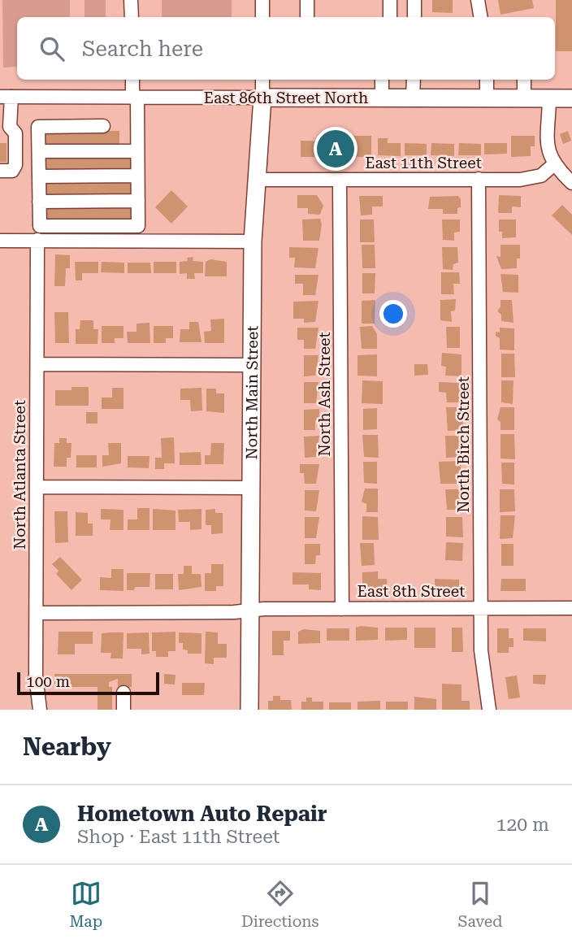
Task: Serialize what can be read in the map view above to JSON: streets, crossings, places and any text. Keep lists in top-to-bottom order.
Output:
{
  "streets": {
    "main road": ["East 86th Street North", "North Main Street"],
    "street": [
      "East 11th Street",
      "North Ash Street",
      "North Birch Street",
      "North Atlanta Street",
      "East 8th Street"
    ]
  },
  "crossings": [
    ["East 86th Street North", "North Main Street"],
    ["East 11th Street", "North Main Street"],
    ["East 11th Street", "North Ash Street"],
    ["East 11th Street", "North Birch Street"],
    ["North Main Street", "East 8th Street"],
    ["North Ash Street", "East 8th Street"],
    ["North Birch Street", "East 8th Street"],
    ["North Atlanta Street", "East 8th Street"]
  ],
  "scale_bar": "100 m",
  "page": {
    "search": "Search here",
    "pins": "A",
    "scale": "100 m",
    "heading": "Nearby",
    "list": [
      {
        "mark": "A",
        "name": "Hometown Auto Repair",
        "note": "Shop · East 11th Street",
        "value": "120 m"
      }
    ],
    "nav": ["Map", "Directions", "Saved"]
  }
}
